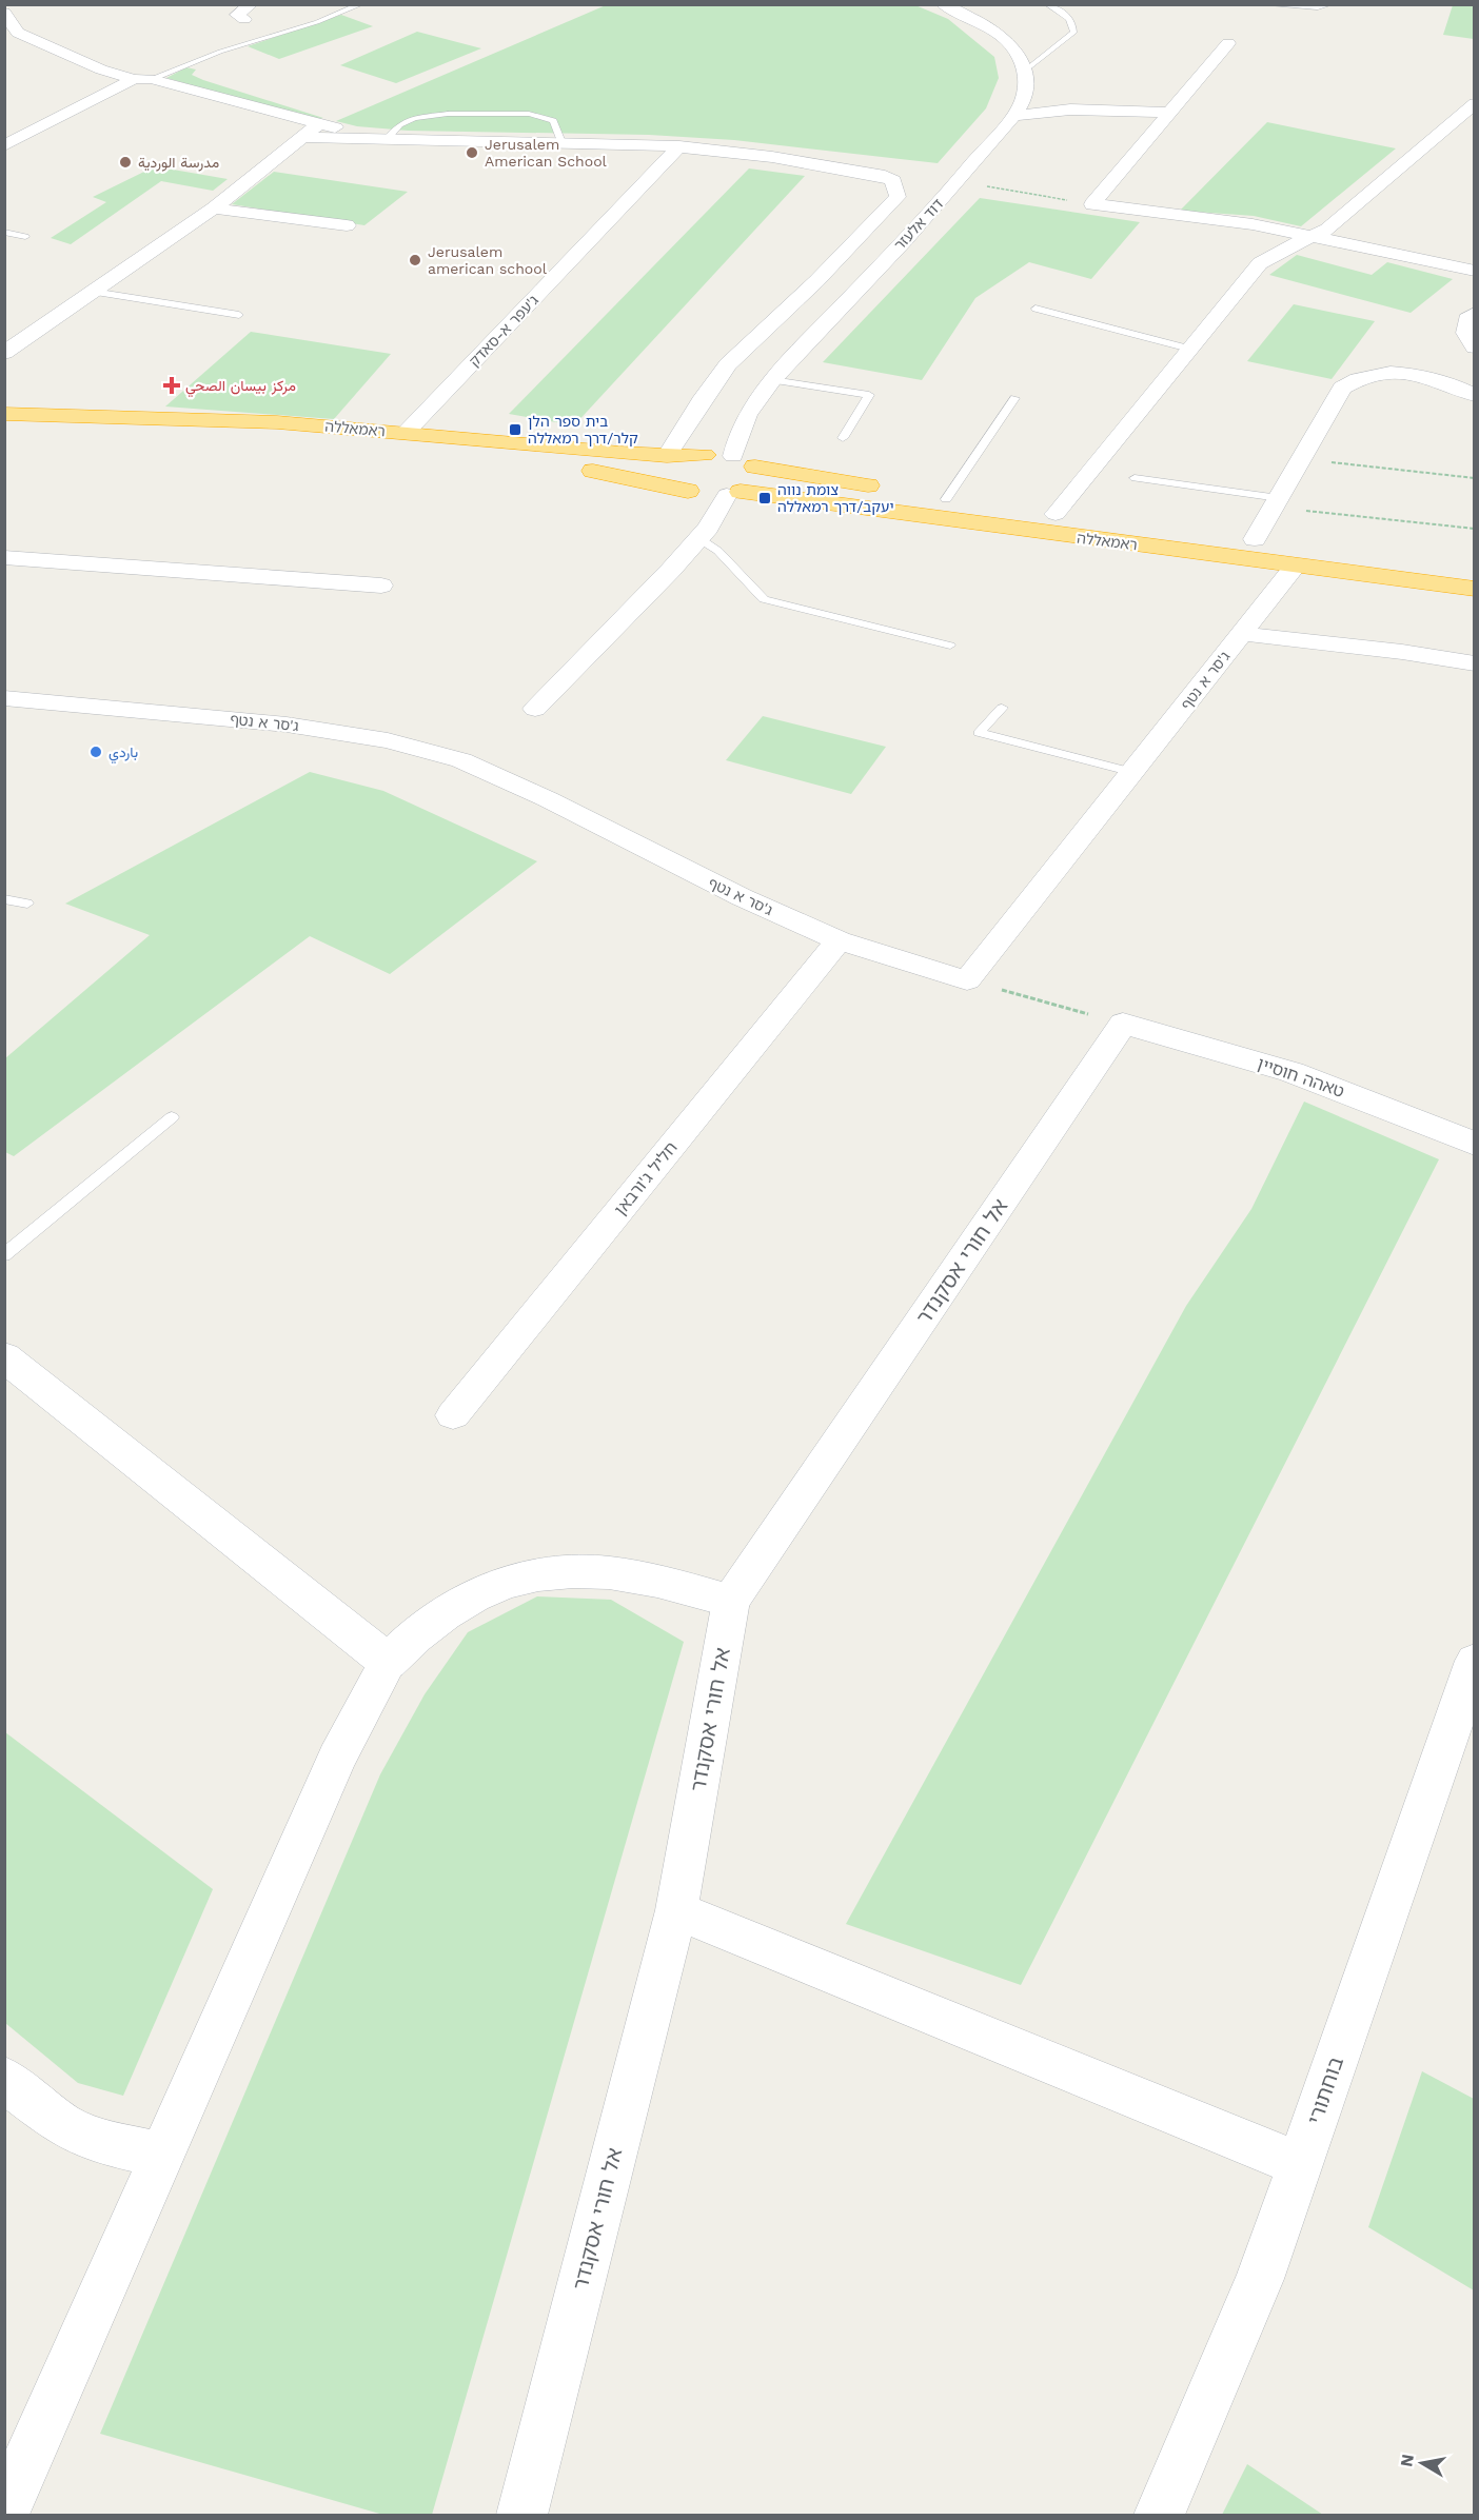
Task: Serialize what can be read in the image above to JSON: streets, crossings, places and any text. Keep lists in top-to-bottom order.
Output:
{
  "streets": {
    "highway": ["ראמאללה"],
    "street": [
      "דוד אלעזר",
      "ג'עפר א-סאדק",
      "ג'סר א נטף",
      "טאהה חוסיין",
      "חליל ג'ורבאן",
      "אל חורי אסקנדר",
      "בוחתורי"
    ]
  },
  "crossings": [
    ["דוד אלעזר", "ראמאללה"],
    ["ג'עפר א-סאדק", "ראמאללה"],
    ["ראמאללה", "ג'סר א נטף"],
    ["ג'סר א נטף", "חליל ג'ורבאן"],
    ["טאהה חוסיין", "אל חורי אסקנדר"]
  ],
  "places": {
    "other": [
      "Jerusalem American School",
      "مدرسة الوردية",
      "Jerusalem american school",
      "باردي"
    ],
    "health": ["مركز بيسان الصحي"],
    "transit": ["בית ספר הלן קלר/דרך רמאללה", "צומת נווה יעקב/דרך רמאללה"]
  },
  "north": "left"
}
